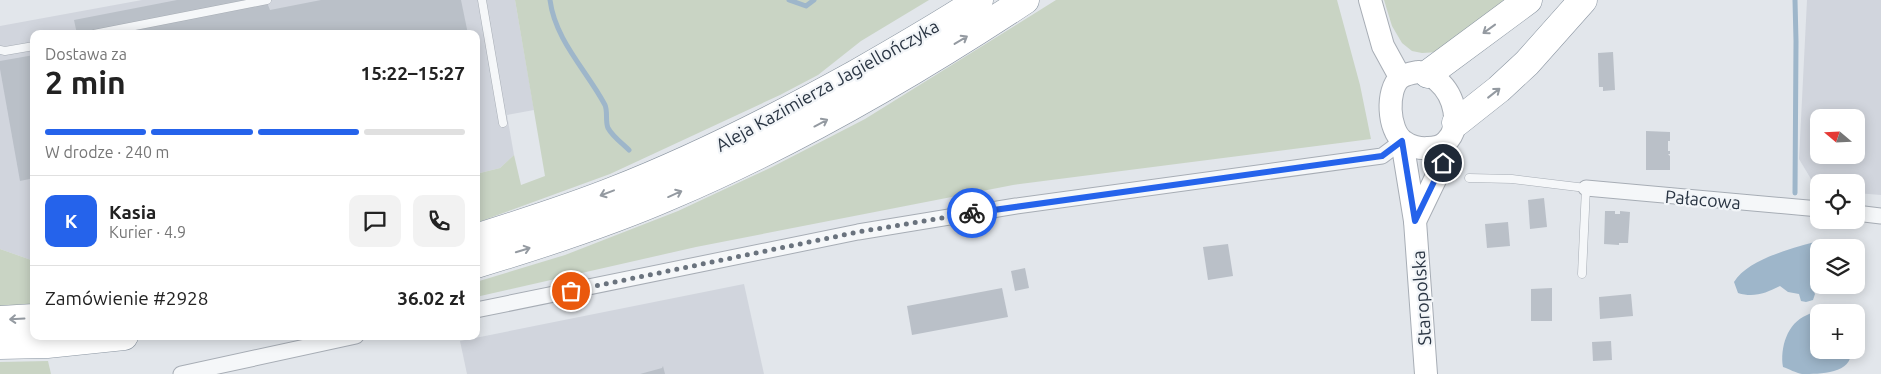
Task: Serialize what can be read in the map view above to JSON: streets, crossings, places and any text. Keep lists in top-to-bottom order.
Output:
{
  "streets": {
    "highway": ["Aleja Kazimierza Jagiellończyka"],
    "main road": ["Staropolska"],
    "street": ["Pałacowa"]
  },
  "north": "left",
  "page": {
    "heading": ["2 min", "Dostawa za", "15:22–15:27"],
    "panel": [
      "Kasia",
      "Kurier · 4.9",
      "Zamówienie #2928",
      "36.02 zł"
    ],
    "map_buttons": "+",
    "bar": "W drodze · 240 m",
    "round": "K"
  }
}
